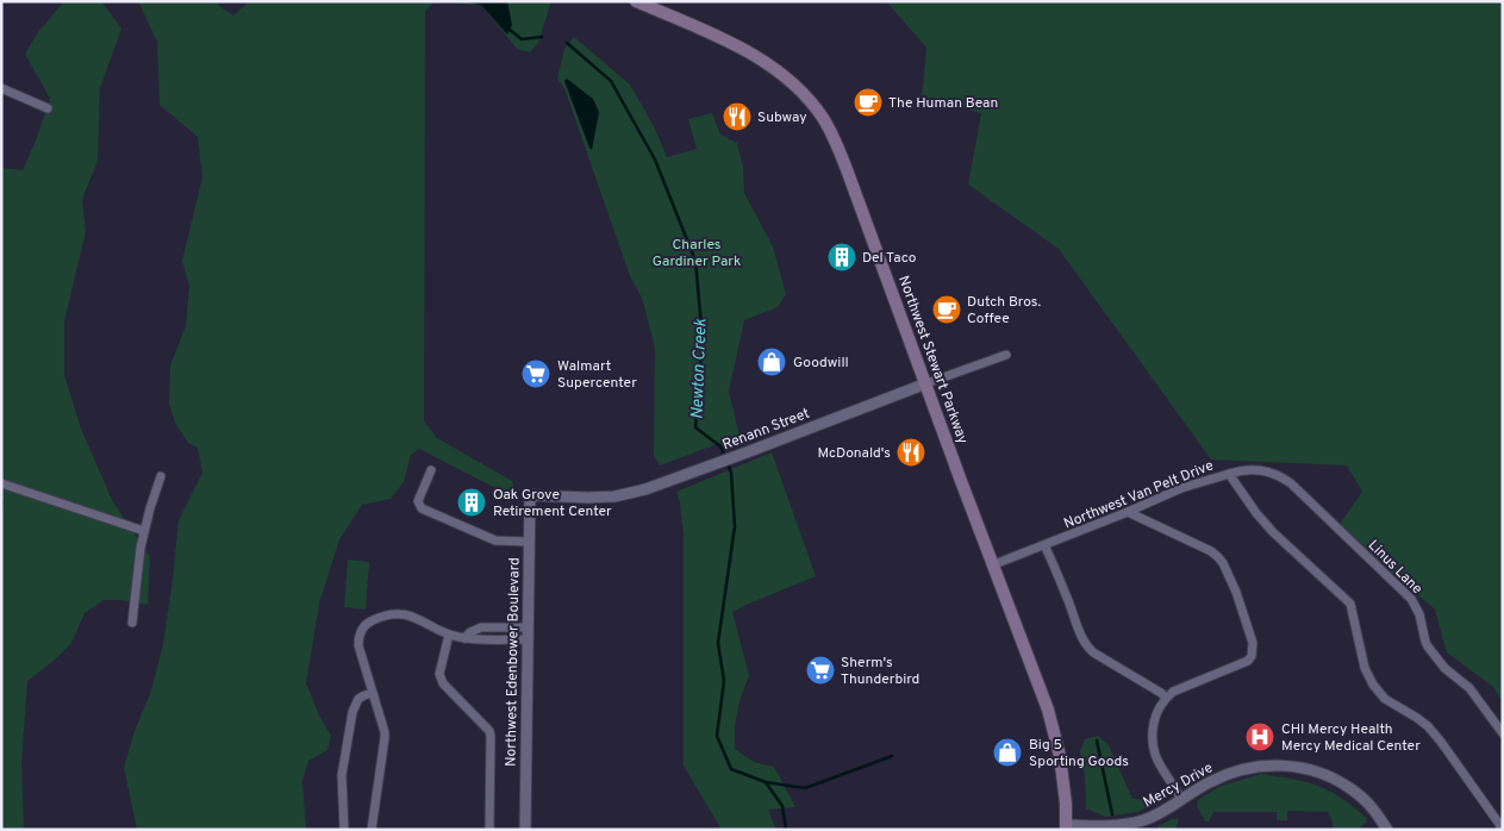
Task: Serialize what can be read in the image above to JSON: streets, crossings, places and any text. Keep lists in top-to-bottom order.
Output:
{
  "streets": {
    "main road": ["Northwest Stewart Parkway"],
    "street": [
      "Renann Street",
      "Northwest Van Pelt Drive",
      "Linus Lane",
      "Northwest Edenbower Boulevard",
      "Mercy Drive"
    ]
  },
  "crossings": [
    ["Northwest Stewart Parkway", "Renann Street"],
    ["Northwest Stewart Parkway", "Northwest Van Pelt Drive"],
    ["Northwest Stewart Parkway", "Mercy Drive"],
    ["Renann Street", "Northwest Edenbower Boulevard"],
    ["Northwest Van Pelt Drive", "Linus Lane"]
  ],
  "water": ["Newton Creek"],
  "parks": ["Charles Gardiner Park"],
  "places": {
    "cafe": ["The Human Bean", "Dutch Bros. Coffee"],
    "restaurant": ["Subway", "McDonald's"],
    "building": ["Del Taco", "Oak Grove Retirement Center"],
    "shop": ["Goodwill", "Big 5 Sporting Goods"],
    "supermarket": ["Walmart Supercenter", "Sherm's Thunderbird"],
    "hospital": ["CHI Mercy Health Mercy Medical Center"]
  }
}
